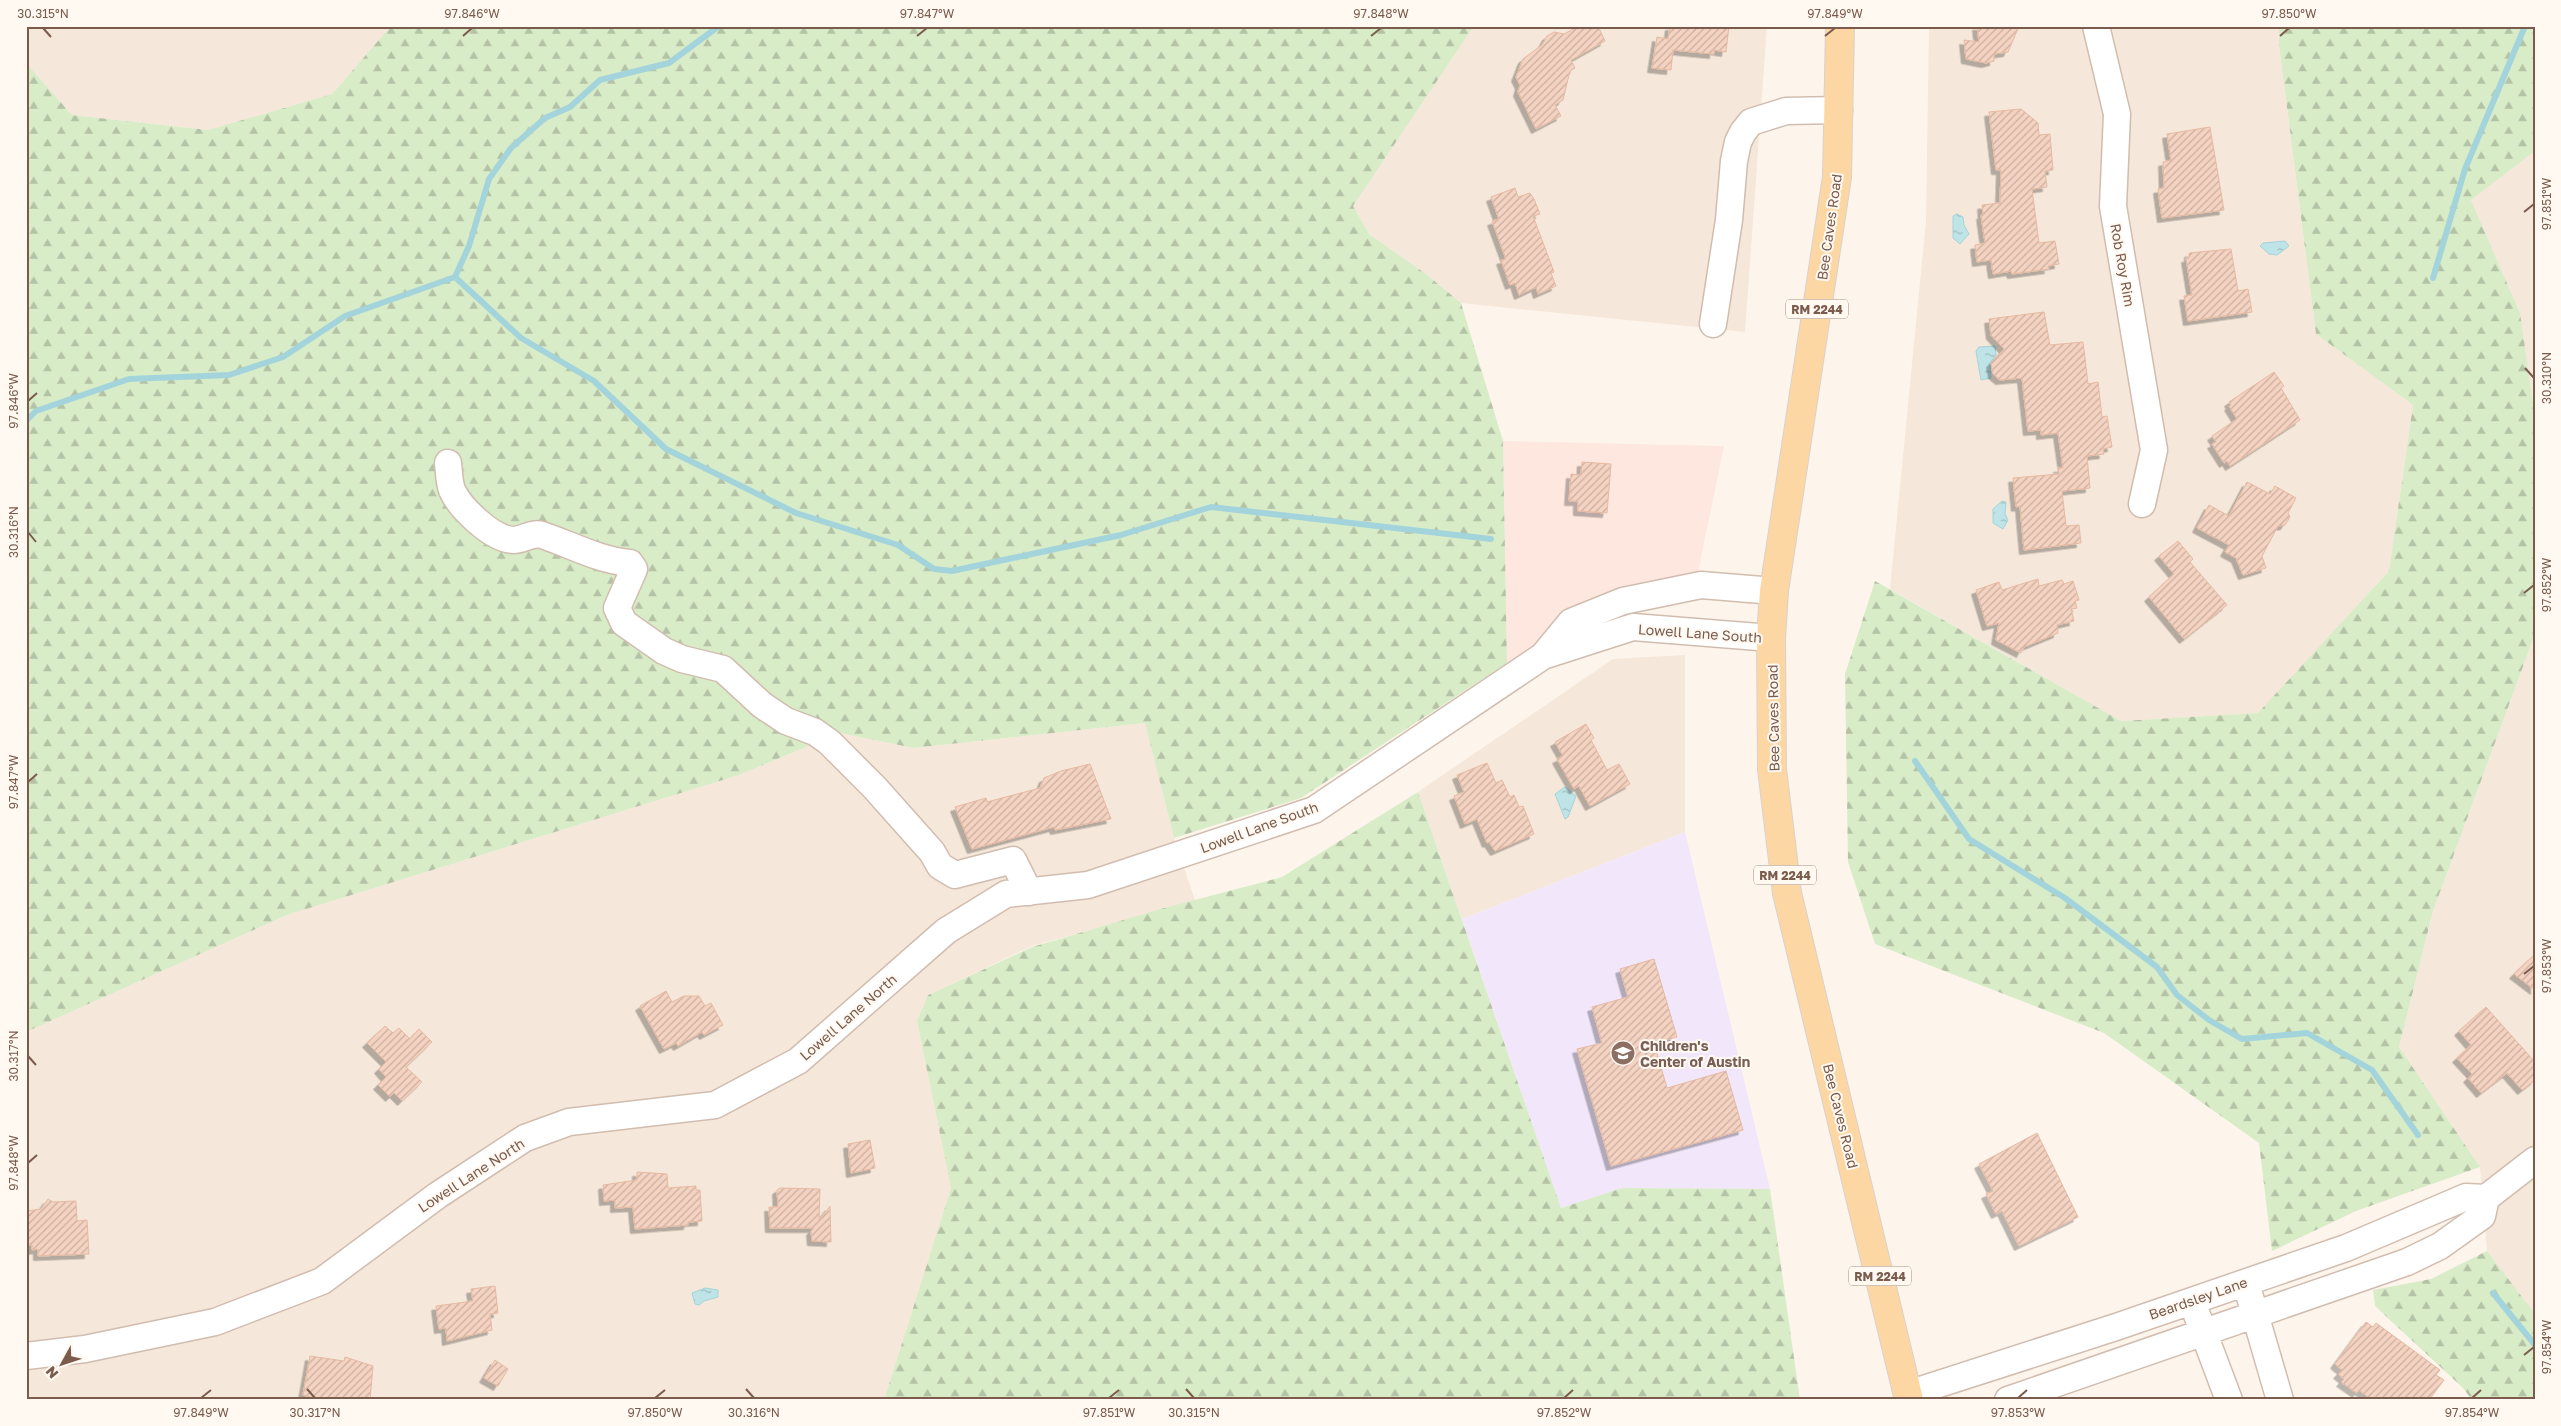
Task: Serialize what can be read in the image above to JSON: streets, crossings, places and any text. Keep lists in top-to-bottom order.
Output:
{
  "streets": {
    "main road": ["Bee Caves Road", "RM 2244"],
    "street": [
      "Rob Roy Rim",
      "Lowell Lane South",
      "Lowell Lane North",
      "Beardsley Lane"
    ]
  },
  "crossings": [
    ["Bee Caves Road", "Lowell Lane South"],
    ["Bee Caves Road", "Beardsley Lane"],
    ["Lowell Lane South", "Lowell Lane North"]
  ],
  "places": {
    "school or university": ["Children's Center of Austin"]
  },
  "north": "bottom left",
  "coordinates": [
    "30.315°N",
    "97.846°W",
    "97.847°W",
    "97.848°W",
    "97.849°W",
    "97.850°W",
    "97.851°W",
    "30.310°N",
    "30.316°N",
    "97.852°W",
    "97.853°W",
    "30.317°N",
    "97.854°W"
  ]
}
